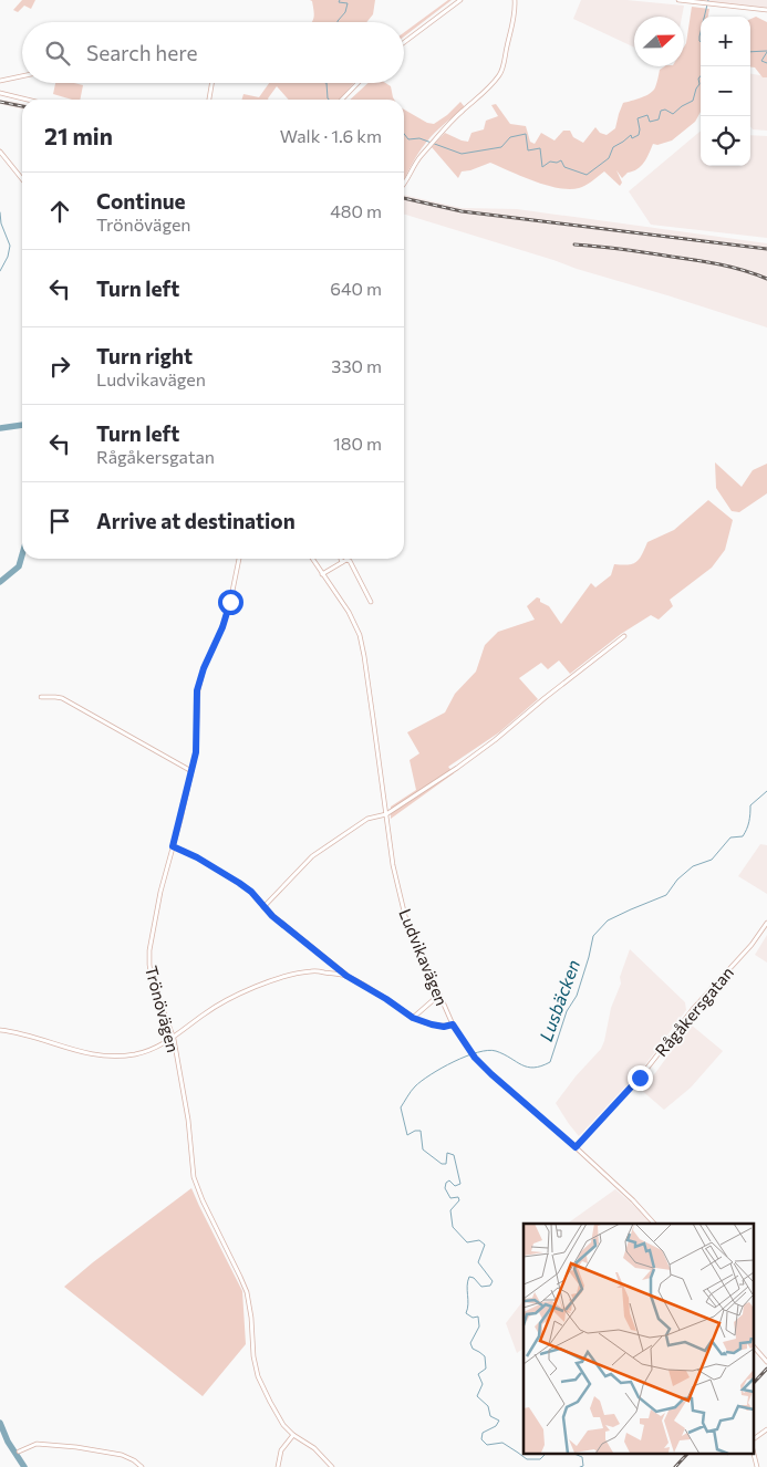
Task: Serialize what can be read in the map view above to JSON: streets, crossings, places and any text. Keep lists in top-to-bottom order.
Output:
{
  "streets": {
    "street": ["Ludvikavägen", "Trönövägen", "Rågåkersgatan"]
  },
  "crossings": [
    ["Ludvikavägen", "Rågåkersgatan"]
  ],
  "water": ["Lusbäcken"],
  "north": "right",
  "page": {
    "map_buttons": ["+", "−"],
    "search": "Search here",
    "heading": ["21 min", "Walk · 1.6 km"],
    "list": [
      ["Continue", "Trönövägen", "480 m"],
      ["Turn left", "640 m"],
      ["Turn right", "Ludvikavägen", "330 m"],
      ["Turn left", "Rågåkersgatan", "180 m"],
      "Arrive at destination"
    ]
  }
}
